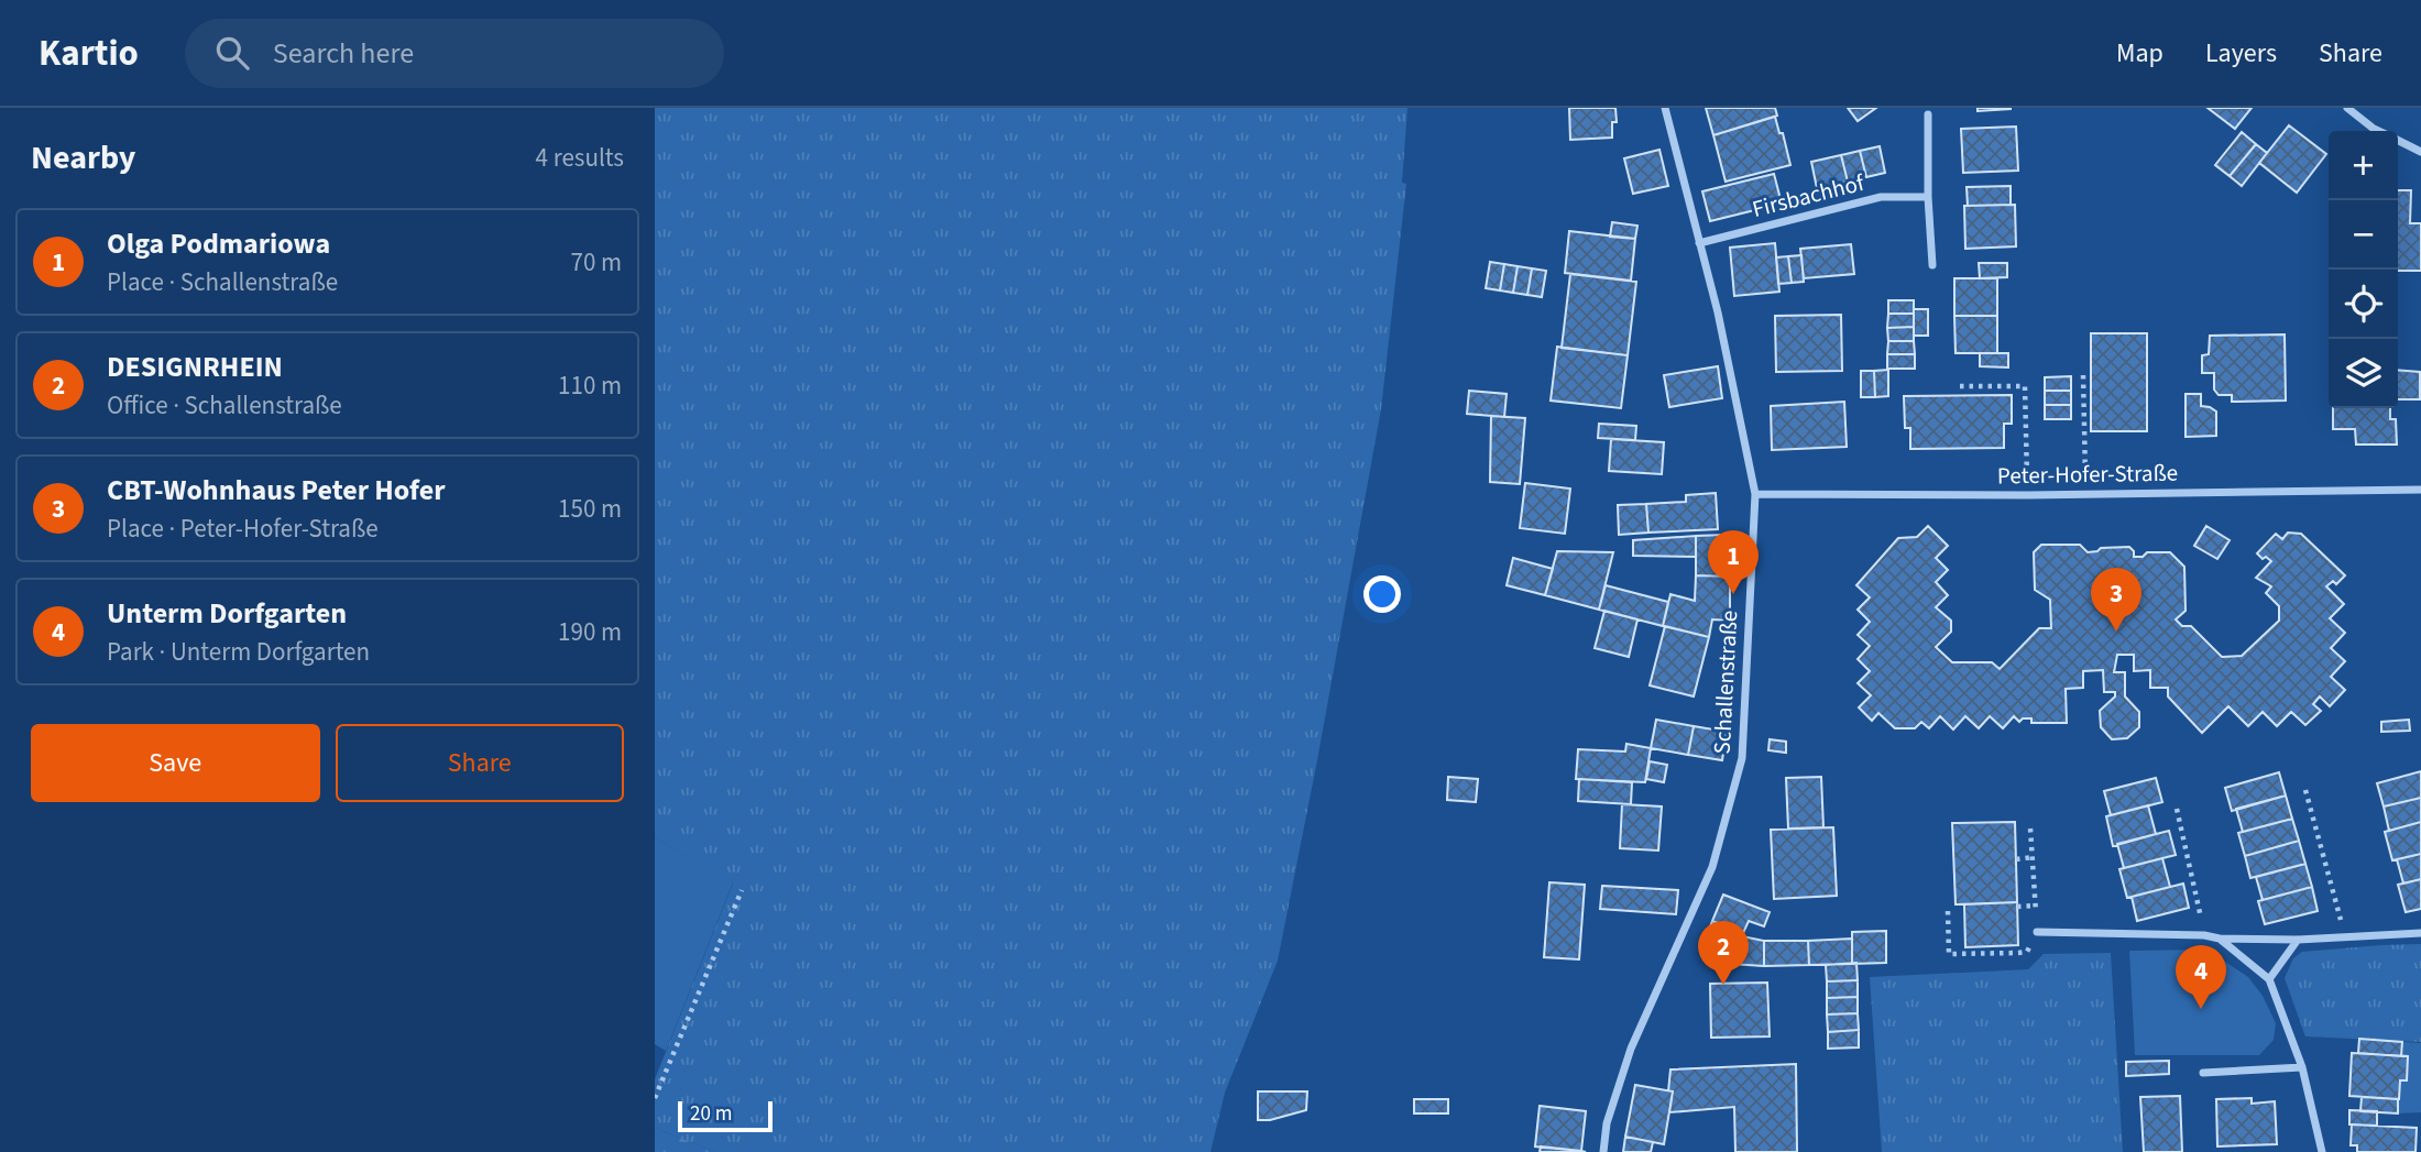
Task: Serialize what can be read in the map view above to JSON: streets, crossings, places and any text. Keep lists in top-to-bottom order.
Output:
{
  "streets": {
    "street": ["Firsbachhof", "Peter-Hofer-Straße", "Schallenstraße"]
  },
  "crossings": [
    ["Firsbachhof", "Schallenstraße"],
    ["Peter-Hofer-Straße", "Schallenstraße"]
  ],
  "scale_bar": "20 m",
  "page": {
    "header": "Kartio",
    "search": "Search here",
    "nav": ["Map", "Layers", "Share"],
    "heading": ["Nearby", "4 results"],
    "map_buttons": ["+", "−"],
    "list": [
      {
        "mark": "1",
        "name": "Olga Podmariowa",
        "note": "Place · Schallenstraße",
        "value": "70 m"
      },
      {
        "mark": "2",
        "name": "DESIGNRHEIN",
        "note": "Office · Schallenstraße",
        "value": "110 m"
      },
      {
        "mark": "3",
        "name": "CBT-Wohnhaus Peter Hofer",
        "note": "Place · Peter-Hofer-Straße",
        "value": "150 m"
      },
      {
        "mark": "4",
        "name": "Unterm Dorfgarten",
        "note": "Park · Unterm Dorfgarten",
        "value": "190 m"
      }
    ],
    "pins": [
      "1",
      "3",
      "2",
      "4"
    ],
    "buttons": ["Save", "Share"],
    "scale": "20 m"
  }
}
